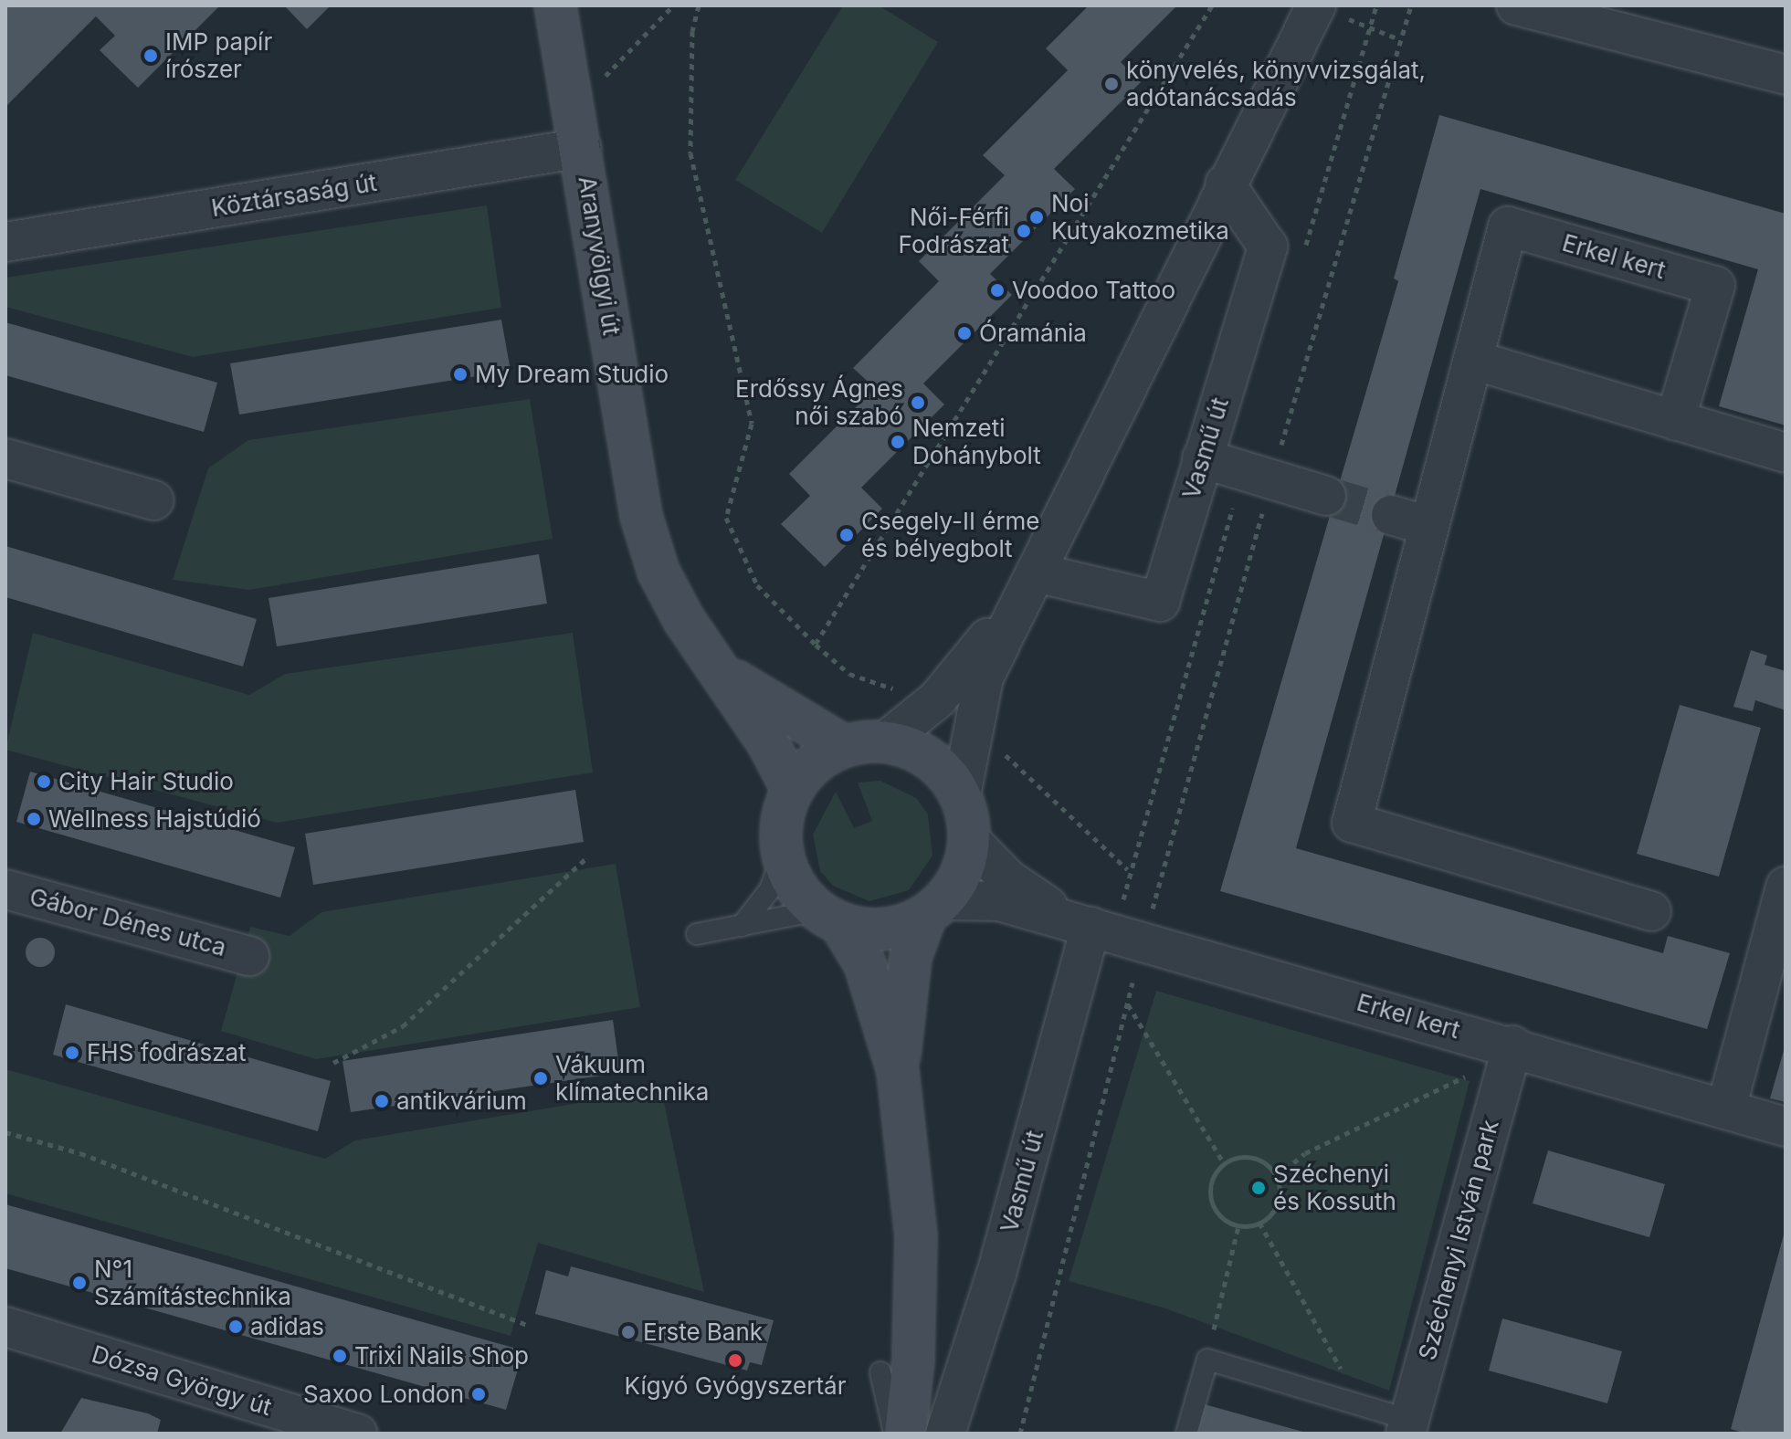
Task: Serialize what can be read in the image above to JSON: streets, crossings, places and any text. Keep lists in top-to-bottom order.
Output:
{
  "streets": {
    "street": [
      "Köztársaság út",
      "Aranyvölgyi út",
      "Erkel kert",
      "Vasmű út",
      "Gábor Dénes utca",
      "Széchenyi István park",
      "Dózsa György út"
    ]
  },
  "crossings": [
    ["Köztársaság út", "Aranyvölgyi út"],
    ["Aranyvölgyi út", "Erkel kert"],
    ["Erkel kert", "Vasmű út"],
    ["Erkel kert", "Széchenyi István park"]
  ],
  "places": [
    "IMP papír írószer",
    "könyvelés, könyvvizsgálat, adótanácsadás",
    "Noi Kutyakozmetika",
    "Női-Férfi Fodrászat",
    "Voodoo Tattoo",
    "Óramánia",
    "My Dream Studio",
    "Erdőssy Ágnes női szabó",
    "Nemzeti Dohánybolt",
    "Csegely-II érme és bélyegbolt",
    "City Hair Studio",
    "Wellness Hajstúdió",
    "FHS fodrászat",
    "Vákuum klímatechnika",
    "antikvárium",
    "Széchenyi és Kossuth",
    "N°1 Számítástechnika",
    "adidas",
    "Erste Bank",
    "Trixi Nails Shop",
    "Kígyó Gyógyszertár",
    "Saxoo London"
  ]
}
